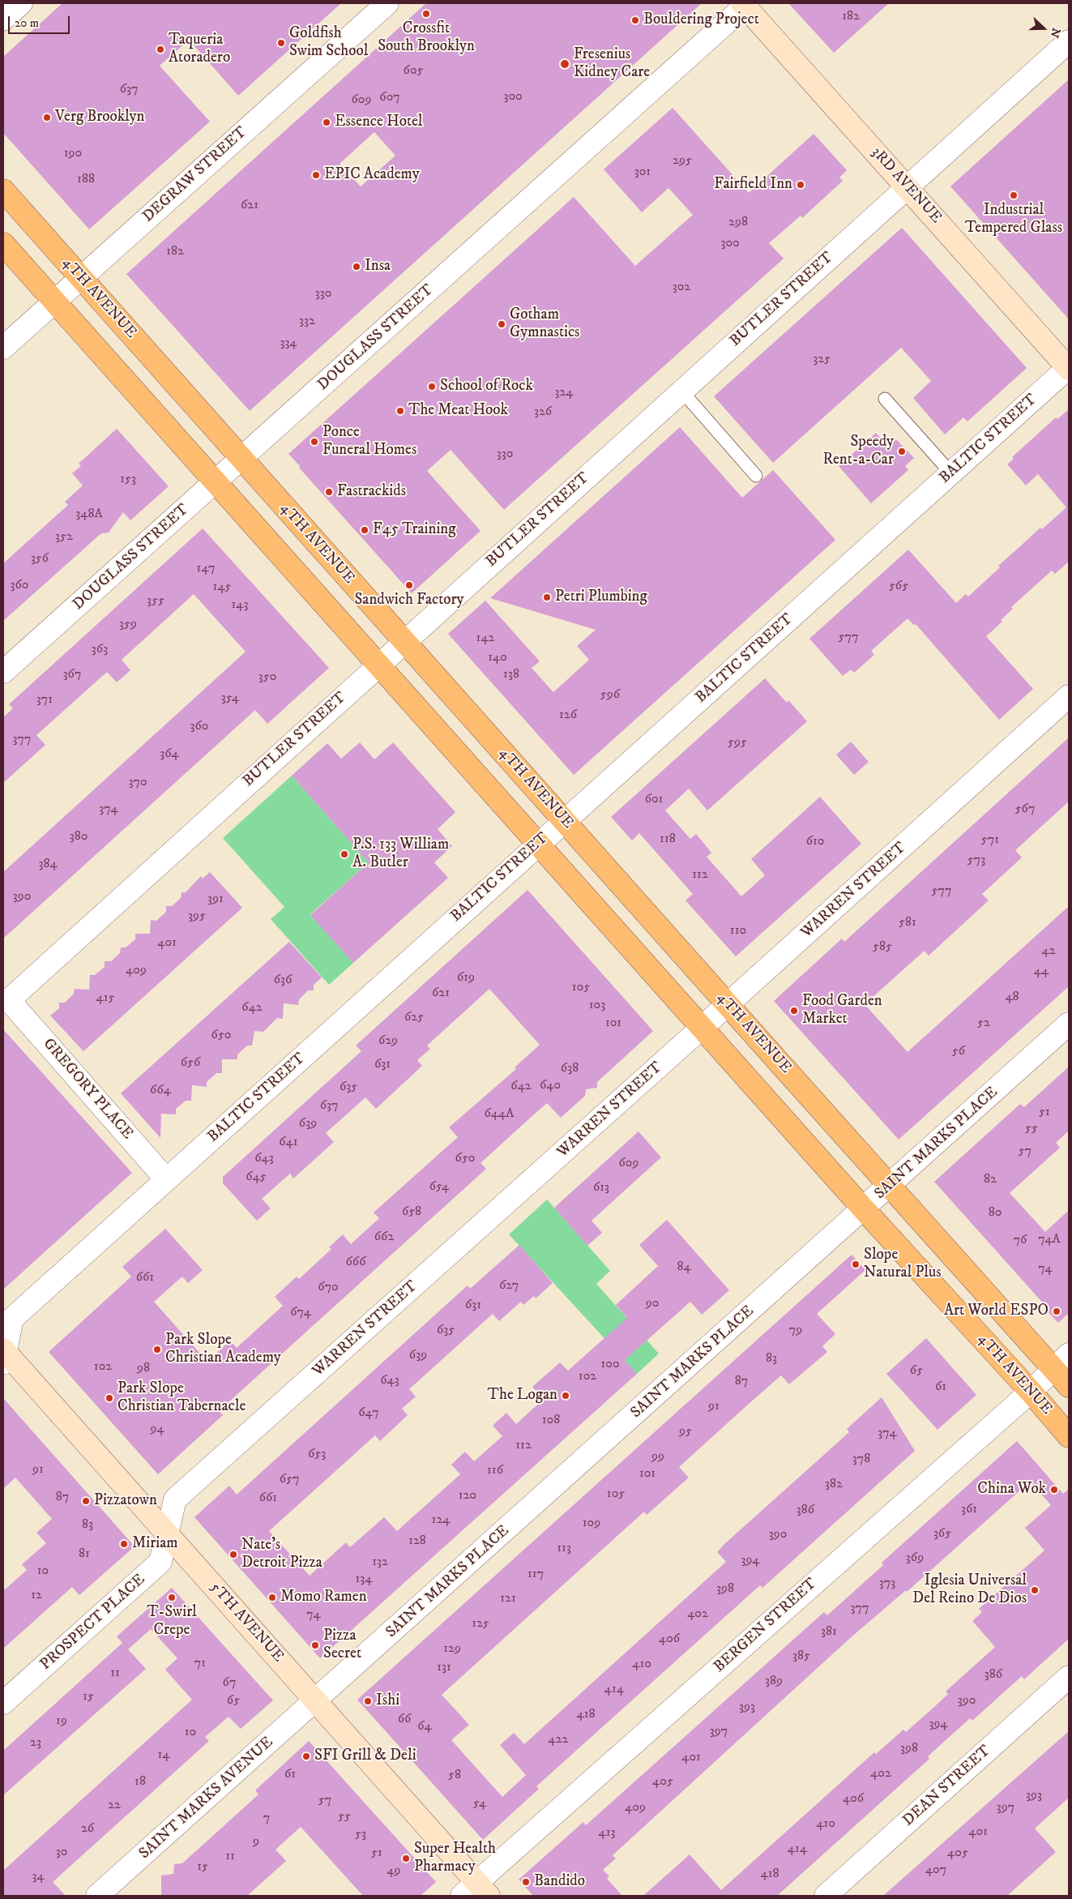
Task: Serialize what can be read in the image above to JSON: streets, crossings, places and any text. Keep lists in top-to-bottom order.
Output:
{
  "streets": {
    "main road": ["4TH AVENUE"],
    "street": [
      "DEGRAW STREET",
      "3RD AVENUE",
      "BUTLER STREET",
      "DOUGLASS STREET",
      "BALTIC STREET",
      "WARREN STREET",
      "GREGORY PLACE",
      "SAINT MARKS PLACE",
      "PROSPECT PLACE",
      "5TH AVENUE",
      "BERGEN STREET",
      "DEAN STREET",
      "SAINT MARKS AVENUE"
    ]
  },
  "crossings": [
    ["DEGRAW STREET", "4TH AVENUE"],
    ["3RD AVENUE", "BUTLER STREET"],
    ["3RD AVENUE", "DOUGLASS STREET"],
    ["3RD AVENUE", "BALTIC STREET"],
    ["4TH AVENUE", "BUTLER STREET"],
    ["4TH AVENUE", "DOUGLASS STREET"],
    ["4TH AVENUE", "BALTIC STREET"],
    ["4TH AVENUE", "WARREN STREET"],
    ["4TH AVENUE", "SAINT MARKS PLACE"],
    ["4TH AVENUE", "BERGEN STREET"],
    ["BUTLER STREET", "GREGORY PLACE"],
    ["BALTIC STREET", "GREGORY PLACE"],
    ["BALTIC STREET", "5TH AVENUE"],
    ["WARREN STREET", "PROSPECT PLACE"],
    ["WARREN STREET", "5TH AVENUE"],
    ["SAINT MARKS PLACE", "5TH AVENUE"],
    ["SAINT MARKS PLACE", "SAINT MARKS AVENUE"],
    ["PROSPECT PLACE", "5TH AVENUE"],
    ["5TH AVENUE", "BERGEN STREET"],
    ["5TH AVENUE", "SAINT MARKS AVENUE"]
  ],
  "places": [
    "Crossfit South Brooklyn",
    "Bouldering Project",
    "Goldfish Swim School",
    "Taqueria Atoradero",
    "Fresenius Kidney Care",
    "Verg Brooklyn",
    "Essence Hotel",
    "EPIC Academy",
    "Fairfield Inn",
    "Industrial Tempered Glass",
    "Insa",
    "Gotham Gymnastics",
    "School of Rock",
    "The Meat Hook",
    "Ponce Funeral Homes",
    "Speedy Rent-a-Car",
    "Fastrackids",
    "F45 Training",
    "Sandwich Factory",
    "Petri Plumbing",
    "P.S. 133 William A. Butler",
    "Food Garden Market",
    "Slope Natural Plus",
    "Art World ESPO",
    "Park Slope Christian Academy",
    "The Logan",
    "Park Slope Christian Tabernacle",
    "China Wok",
    "Pizzatown",
    "Miriam",
    "Nate's Detroit Pizza",
    "Iglesia Universal Del Reino De Dios",
    "T-Swirl Crepe",
    "Momo Ramen",
    "Pizza Secret",
    "Ishi",
    "SFI Grill & Deli",
    "Super Health Pharmacy",
    "Bandido"
  ],
  "house_numbers": [
    "182",
    "605",
    "637",
    "300",
    "607",
    "609",
    "190",
    "295",
    "301",
    "188",
    "621",
    "298",
    "300",
    "182",
    "302",
    "330",
    "332",
    "334",
    "325",
    "324",
    "326",
    "330",
    "153",
    "348A",
    "352",
    "356",
    "147",
    "360",
    "565",
    "145",
    "355",
    "143",
    "359",
    "577",
    "142",
    "363",
    "140",
    "367",
    "138",
    "350",
    "596",
    "354",
    "371",
    "126",
    "360",
    "377",
    "595",
    "364",
    "370",
    "601",
    "374",
    "567",
    "380",
    "118",
    "571",
    "610",
    "573",
    "384",
    "112",
    "577",
    "390",
    "391",
    "395",
    "581",
    "110",
    "401",
    "585",
    "42",
    "409",
    "44",
    "619",
    "636",
    "105",
    "621",
    "48",
    "415",
    "103",
    "642",
    "625",
    "101",
    "52",
    "650",
    "629",
    "56",
    "656",
    "631",
    "638",
    "640",
    "642",
    "635",
    "664",
    "637",
    "51",
    "644A",
    "639",
    "55",
    "641",
    "57",
    "643",
    "650",
    "609",
    "645",
    "82",
    "654",
    "613",
    "658",
    "80",
    "662",
    "74A",
    "76",
    "666",
    "84",
    "74",
    "661",
    "627",
    "670",
    "90",
    "631",
    "674",
    "635",
    "79",
    "639",
    "83",
    "100",
    "102",
    "98",
    "65",
    "102",
    "643",
    "87",
    "61",
    "91",
    "647",
    "108",
    "94",
    "95",
    "374",
    "112",
    "653",
    "99",
    "378",
    "91",
    "116",
    "101",
    "657",
    "382",
    "105",
    "120",
    "87",
    "661",
    "361",
    "386",
    "124",
    "109",
    "83",
    "365",
    "390",
    "128",
    "113",
    "81",
    "369",
    "394",
    "132",
    "10",
    "117",
    "134",
    "373",
    "398",
    "12",
    "121",
    "377",
    "402",
    "74",
    "125",
    "381",
    "406",
    "129",
    "385",
    "71",
    "410",
    "131",
    "11",
    "386",
    "389",
    "67",
    "414",
    "15",
    "65",
    "390",
    "393",
    "418",
    "66",
    "19",
    "394",
    "64",
    "397",
    "10",
    "422",
    "23",
    "398",
    "14",
    "401",
    "402",
    "61",
    "58",
    "18",
    "405",
    "393",
    "406",
    "57",
    "54",
    "22",
    "409",
    "397",
    "55",
    "7",
    "410",
    "26",
    "401",
    "413",
    "53",
    "9",
    "414",
    "30",
    "51",
    "405",
    "11",
    "15",
    "407",
    "49",
    "418",
    "34"
  ],
  "scale_bar": "20 m",
  "north": "right"
}
